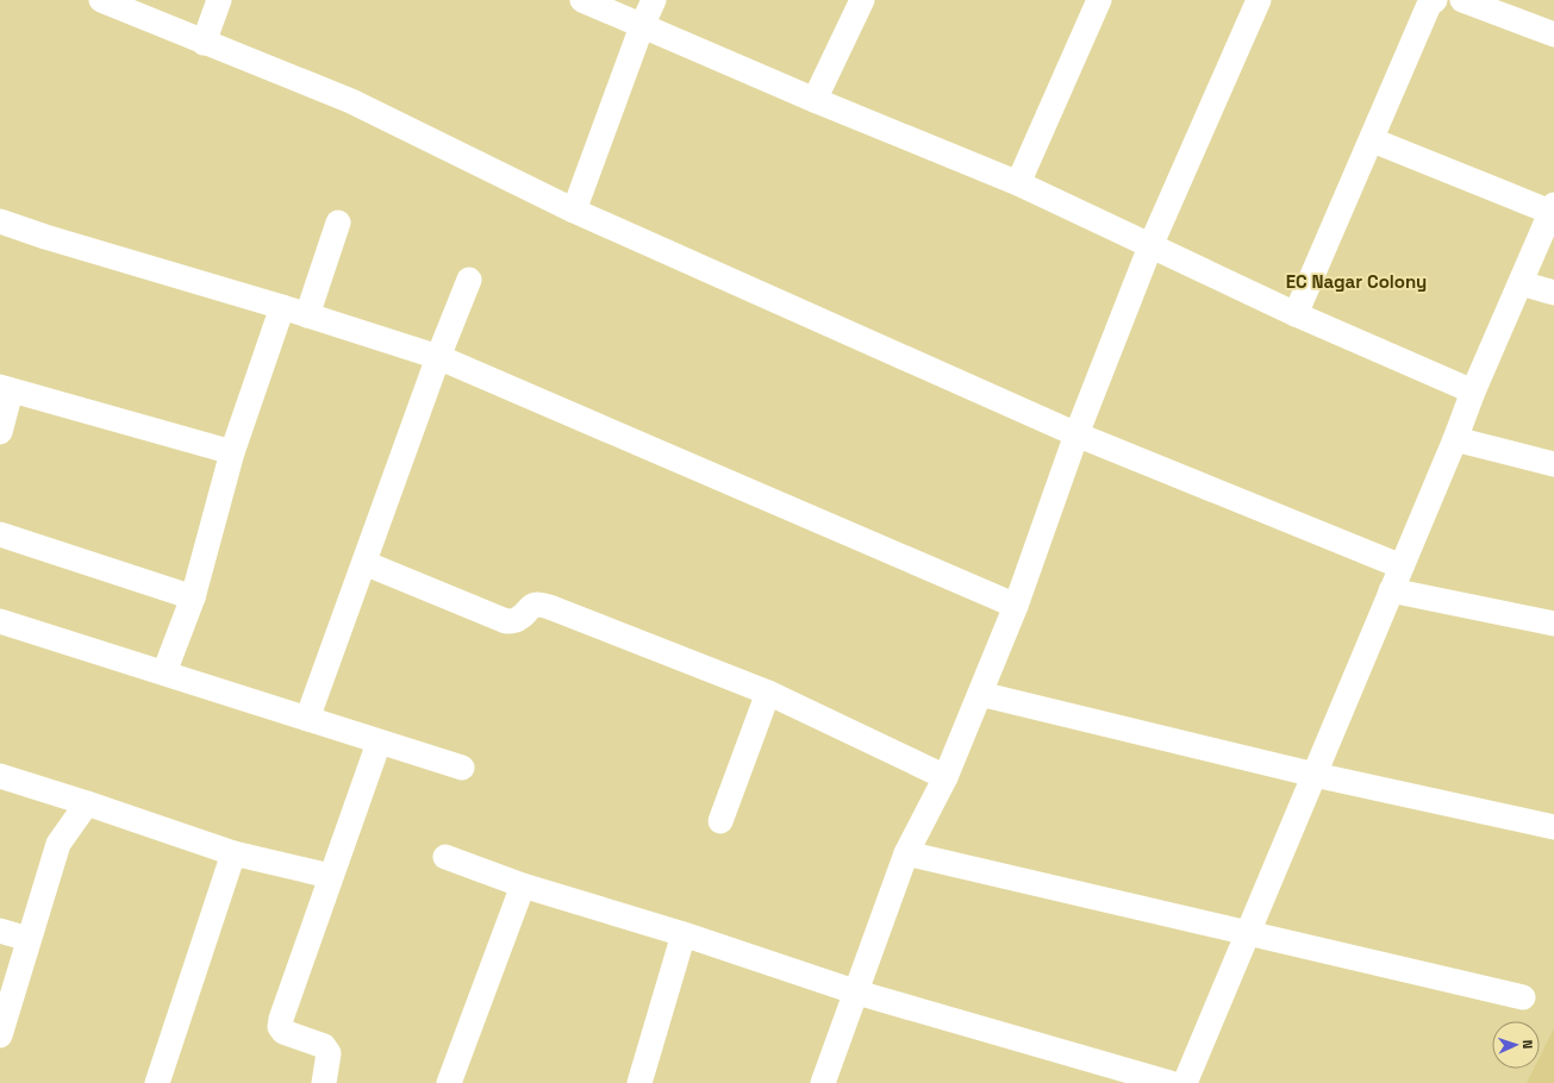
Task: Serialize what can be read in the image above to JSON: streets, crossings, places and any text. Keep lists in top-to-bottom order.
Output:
{
  "districts": ["EC Nagar Colony"],
  "north": "right"
}
